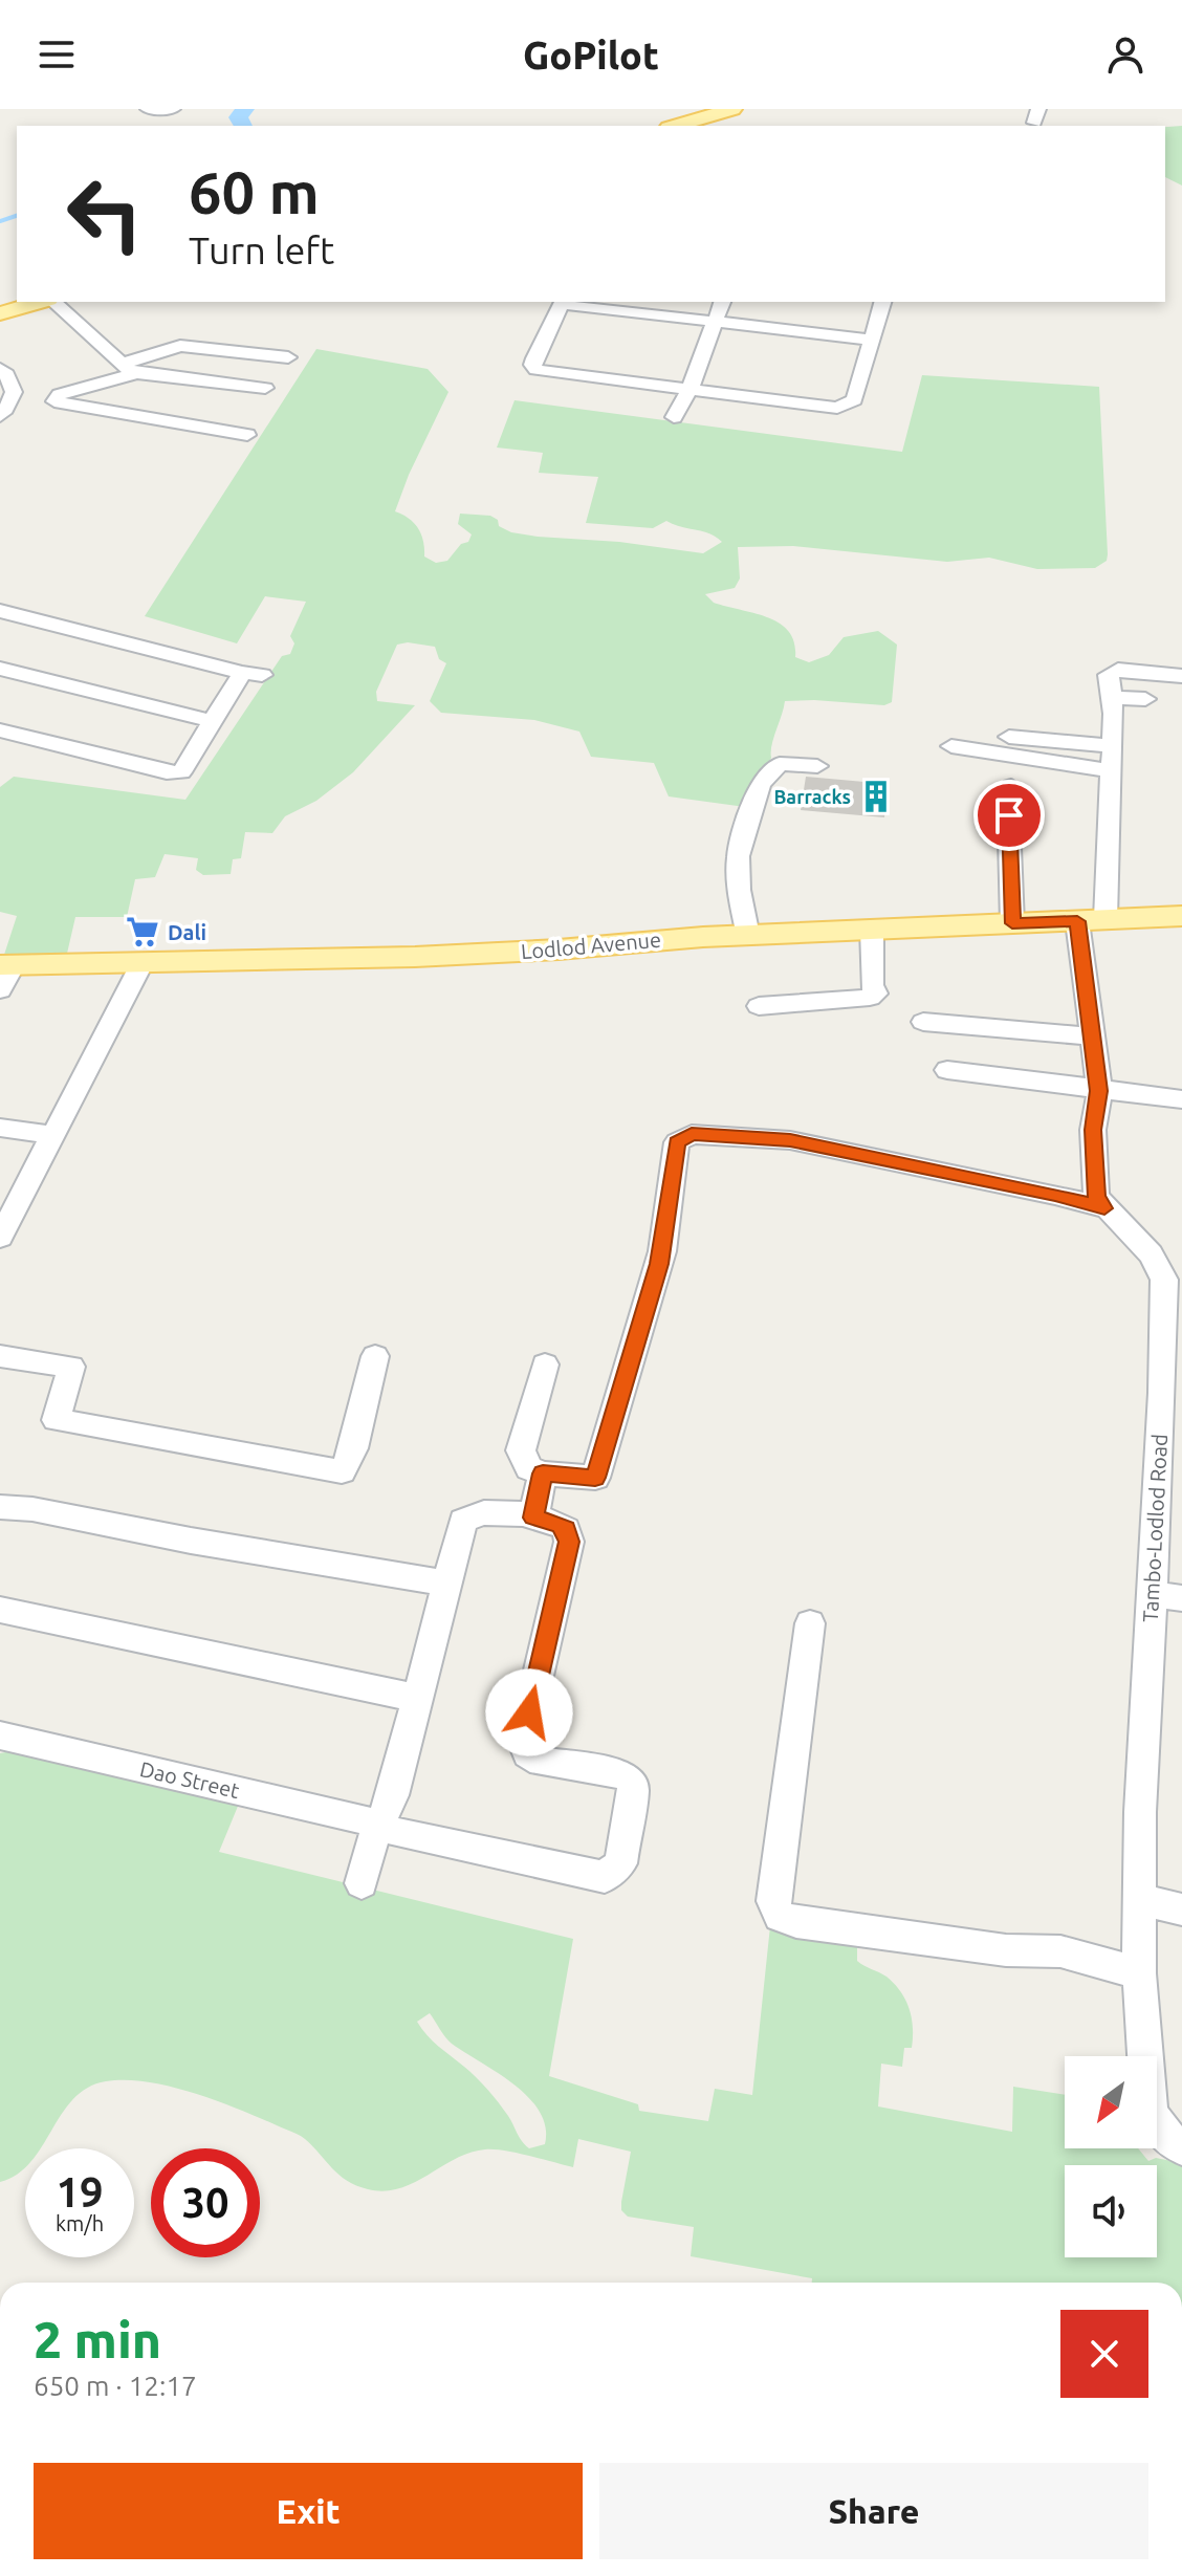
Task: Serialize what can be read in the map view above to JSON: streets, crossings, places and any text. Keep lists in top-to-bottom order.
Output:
{
  "streets": {
    "main road": ["Lodlod Avenue"],
    "street": ["Tambo-Lodlod Road", "Dao Street"]
  },
  "places": {
    "building": ["Barracks"],
    "supermarket": ["Dali"]
  },
  "north": "bottom left",
  "page": {
    "header": "GoPilot",
    "turn": ["60 m", "Turn left"],
    "speed": "19 km/h",
    "limit": "30",
    "heading": ["2 min", "650 m · 12:17"],
    "buttons": ["Exit", "Share"]
  }
}
